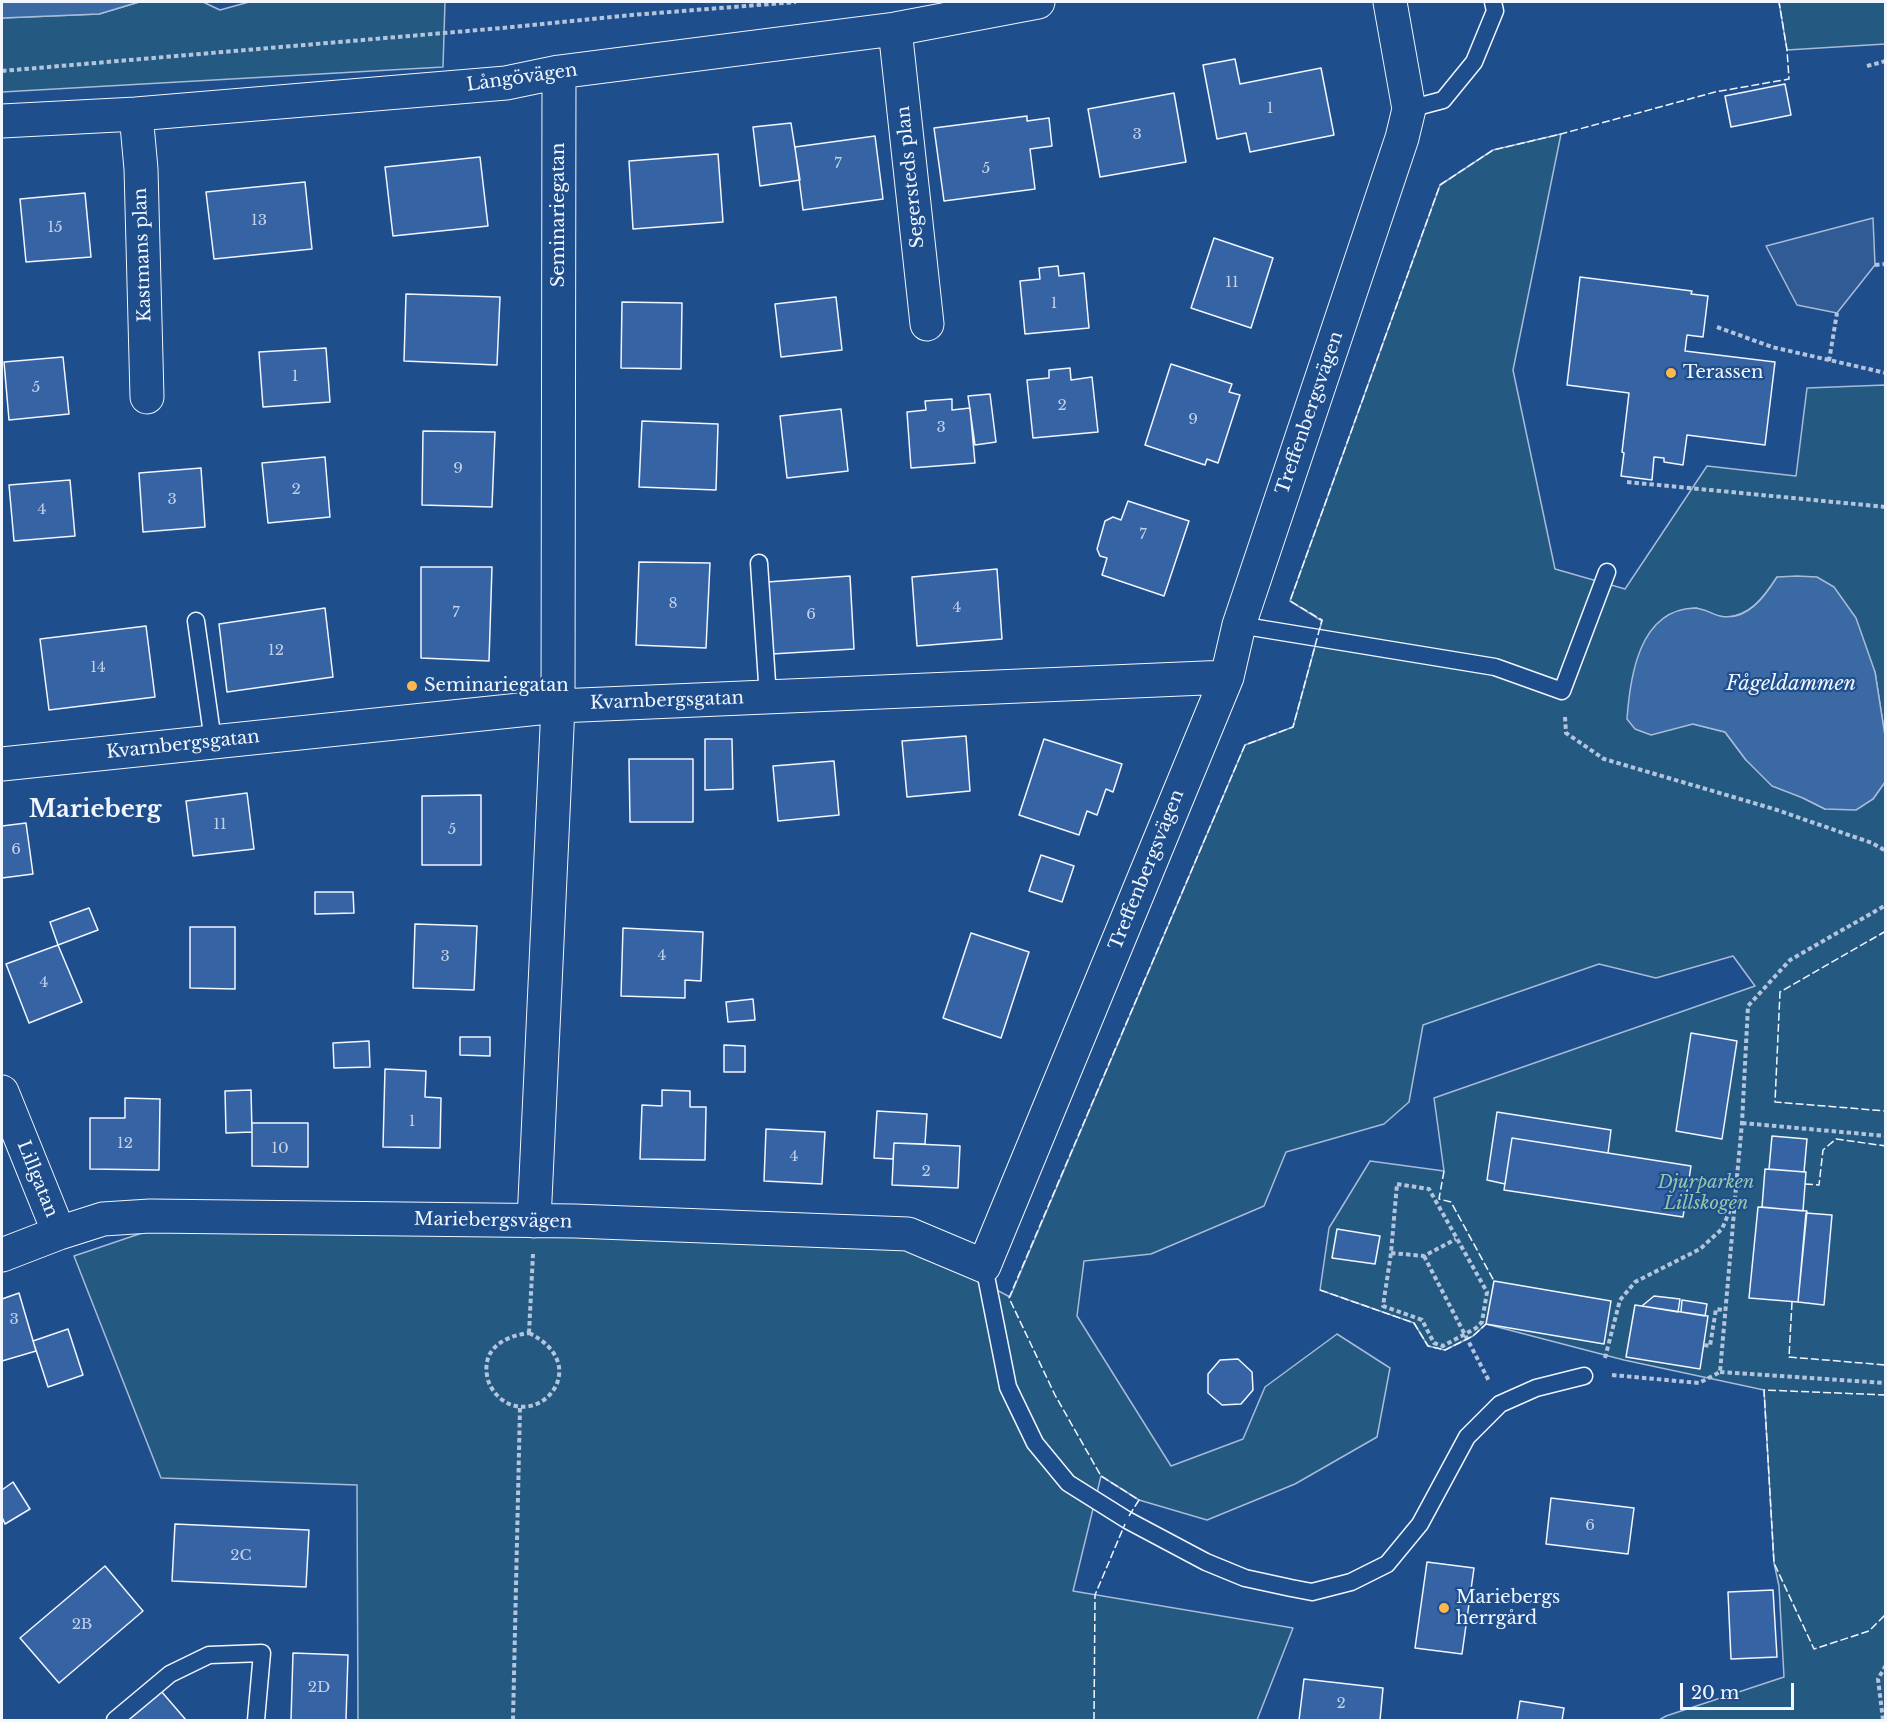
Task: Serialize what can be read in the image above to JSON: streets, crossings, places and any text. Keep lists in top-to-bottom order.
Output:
{
  "streets": {
    "street": [
      "Långövägen",
      "Segersteds plan",
      "Seminariegatan",
      "Kastmans plan",
      "Treffenbergsvägen",
      "Kvarnbergsgatan",
      "Lillgatan",
      "Mariebergsvägen"
    ]
  },
  "crossings": [
    ["Långövägen", "Segersteds plan"],
    ["Långövägen", "Seminariegatan"],
    ["Långövägen", "Kastmans plan"],
    ["Seminariegatan", "Kvarnbergsgatan"],
    ["Seminariegatan", "Mariebergsvägen"],
    ["Treffenbergsvägen", "Kvarnbergsgatan"],
    ["Treffenbergsvägen", "Mariebergsvägen"],
    ["Lillgatan", "Mariebergsvägen"]
  ],
  "districts": ["Marieberg"],
  "water": ["Fågeldammen"],
  "parks": ["Djurparken Lillskogen"],
  "places": ["Terassen", "Seminariegatan", "Mariebergs herrgård"],
  "house_numbers": [
    "1",
    "3",
    "7",
    "5",
    "13",
    "15",
    "11",
    "1",
    "1",
    "5",
    "2",
    "9",
    "3",
    "9",
    "2",
    "3",
    "4",
    "7",
    "8",
    "4",
    "7",
    "6",
    "12",
    "14",
    "11",
    "5",
    "6",
    "4",
    "3",
    "4",
    "1",
    "12",
    "10",
    "4",
    "2",
    "3",
    "6",
    "2C",
    "2B",
    "2D",
    "2"
  ],
  "scale_bar": "20 m"
}
